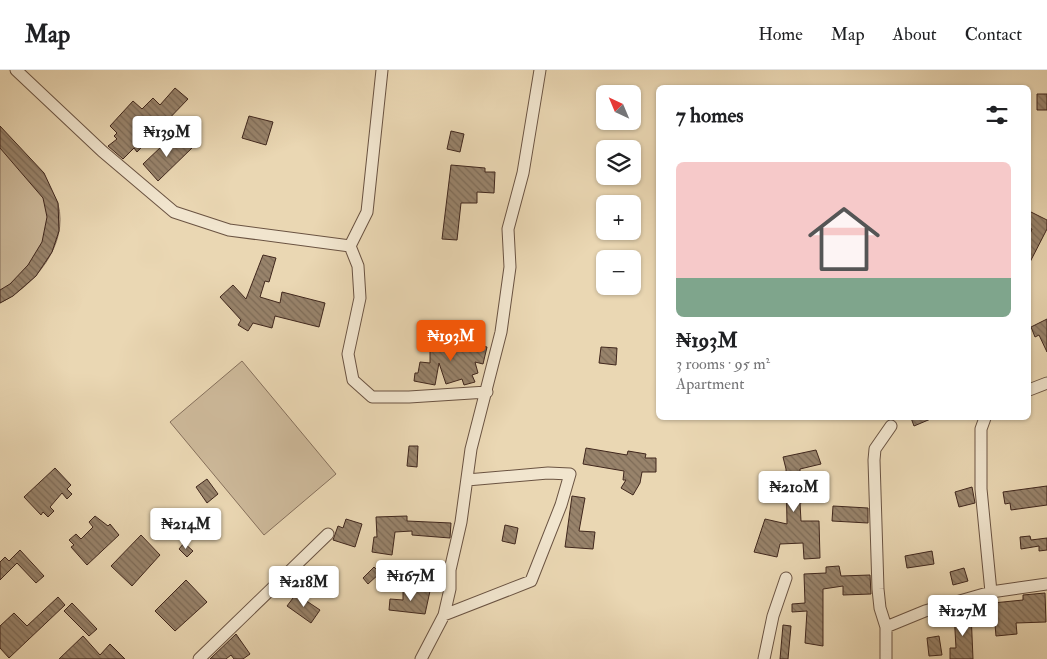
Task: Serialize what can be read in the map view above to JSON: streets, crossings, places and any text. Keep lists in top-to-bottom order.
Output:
{
  "north": "top left",
  "page": {
    "header": "Map",
    "nav": [
      "Home",
      "Map",
      "About",
      "Contact"
    ],
    "map_buttons": ["+", "−"],
    "heading": "7 homes",
    "price": [
      "₦139M",
      "₦193M",
      "₦210M",
      "₦214M",
      "₦167M",
      "₦218M",
      "₦127M"
    ],
    "list": [
      {
        "name": "₦193M",
        "note": "3 rooms · 95 m² · Apartment"
      }
    ]
  }
}
